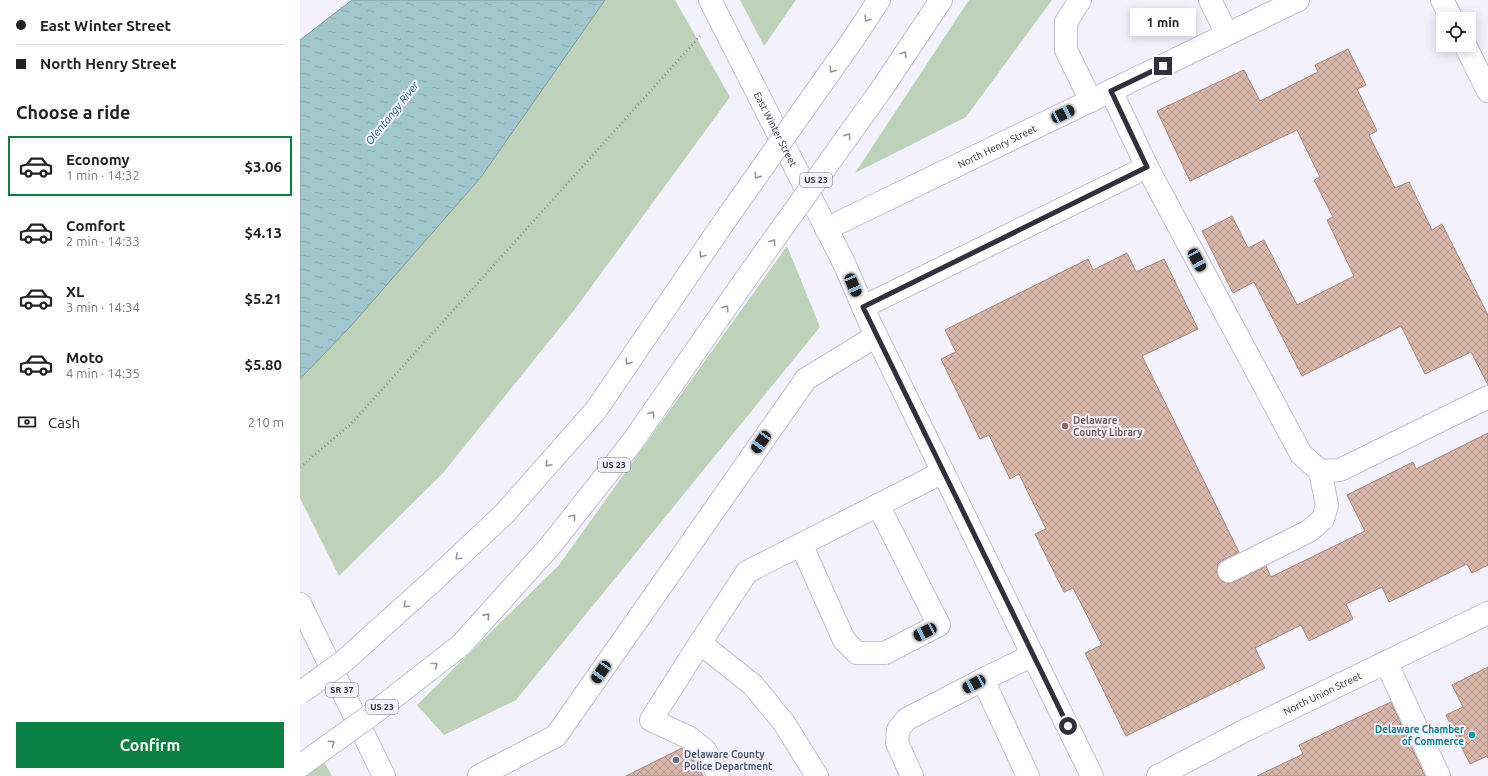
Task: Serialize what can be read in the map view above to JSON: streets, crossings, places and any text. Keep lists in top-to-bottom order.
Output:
{
  "streets": {
    "main road": [
      "East Winter Street",
      "North Henry Street",
      "US 23",
      "SR 37",
      "North Union Street"
    ]
  },
  "crossings": [
    ["East Winter Street", "North Henry Street"]
  ],
  "water": ["Olentangy River"],
  "places": ["Delaware County Library", "Delaware Chamber of Commerce", "Delaware County Police Department"],
  "page": {
    "banner": ["East Winter Street", "North Henry Street"],
    "bubble": "1 min",
    "heading": "Choose a ride",
    "list": [
      {
        "name": "Economy",
        "note": "1 min · 14:32",
        "value": "$3.06"
      },
      {
        "name": "Comfort",
        "note": "2 min · 14:33",
        "value": "$4.13"
      },
      {
        "name": "XL",
        "note": "3 min · 14:34",
        "value": "$5.21"
      },
      {
        "name": "Moto",
        "note": "4 min · 14:35",
        "value": "$5.80"
      }
    ],
    "pay": ["Cash", "210 m"],
    "buttons": "Confirm"
  }
}
